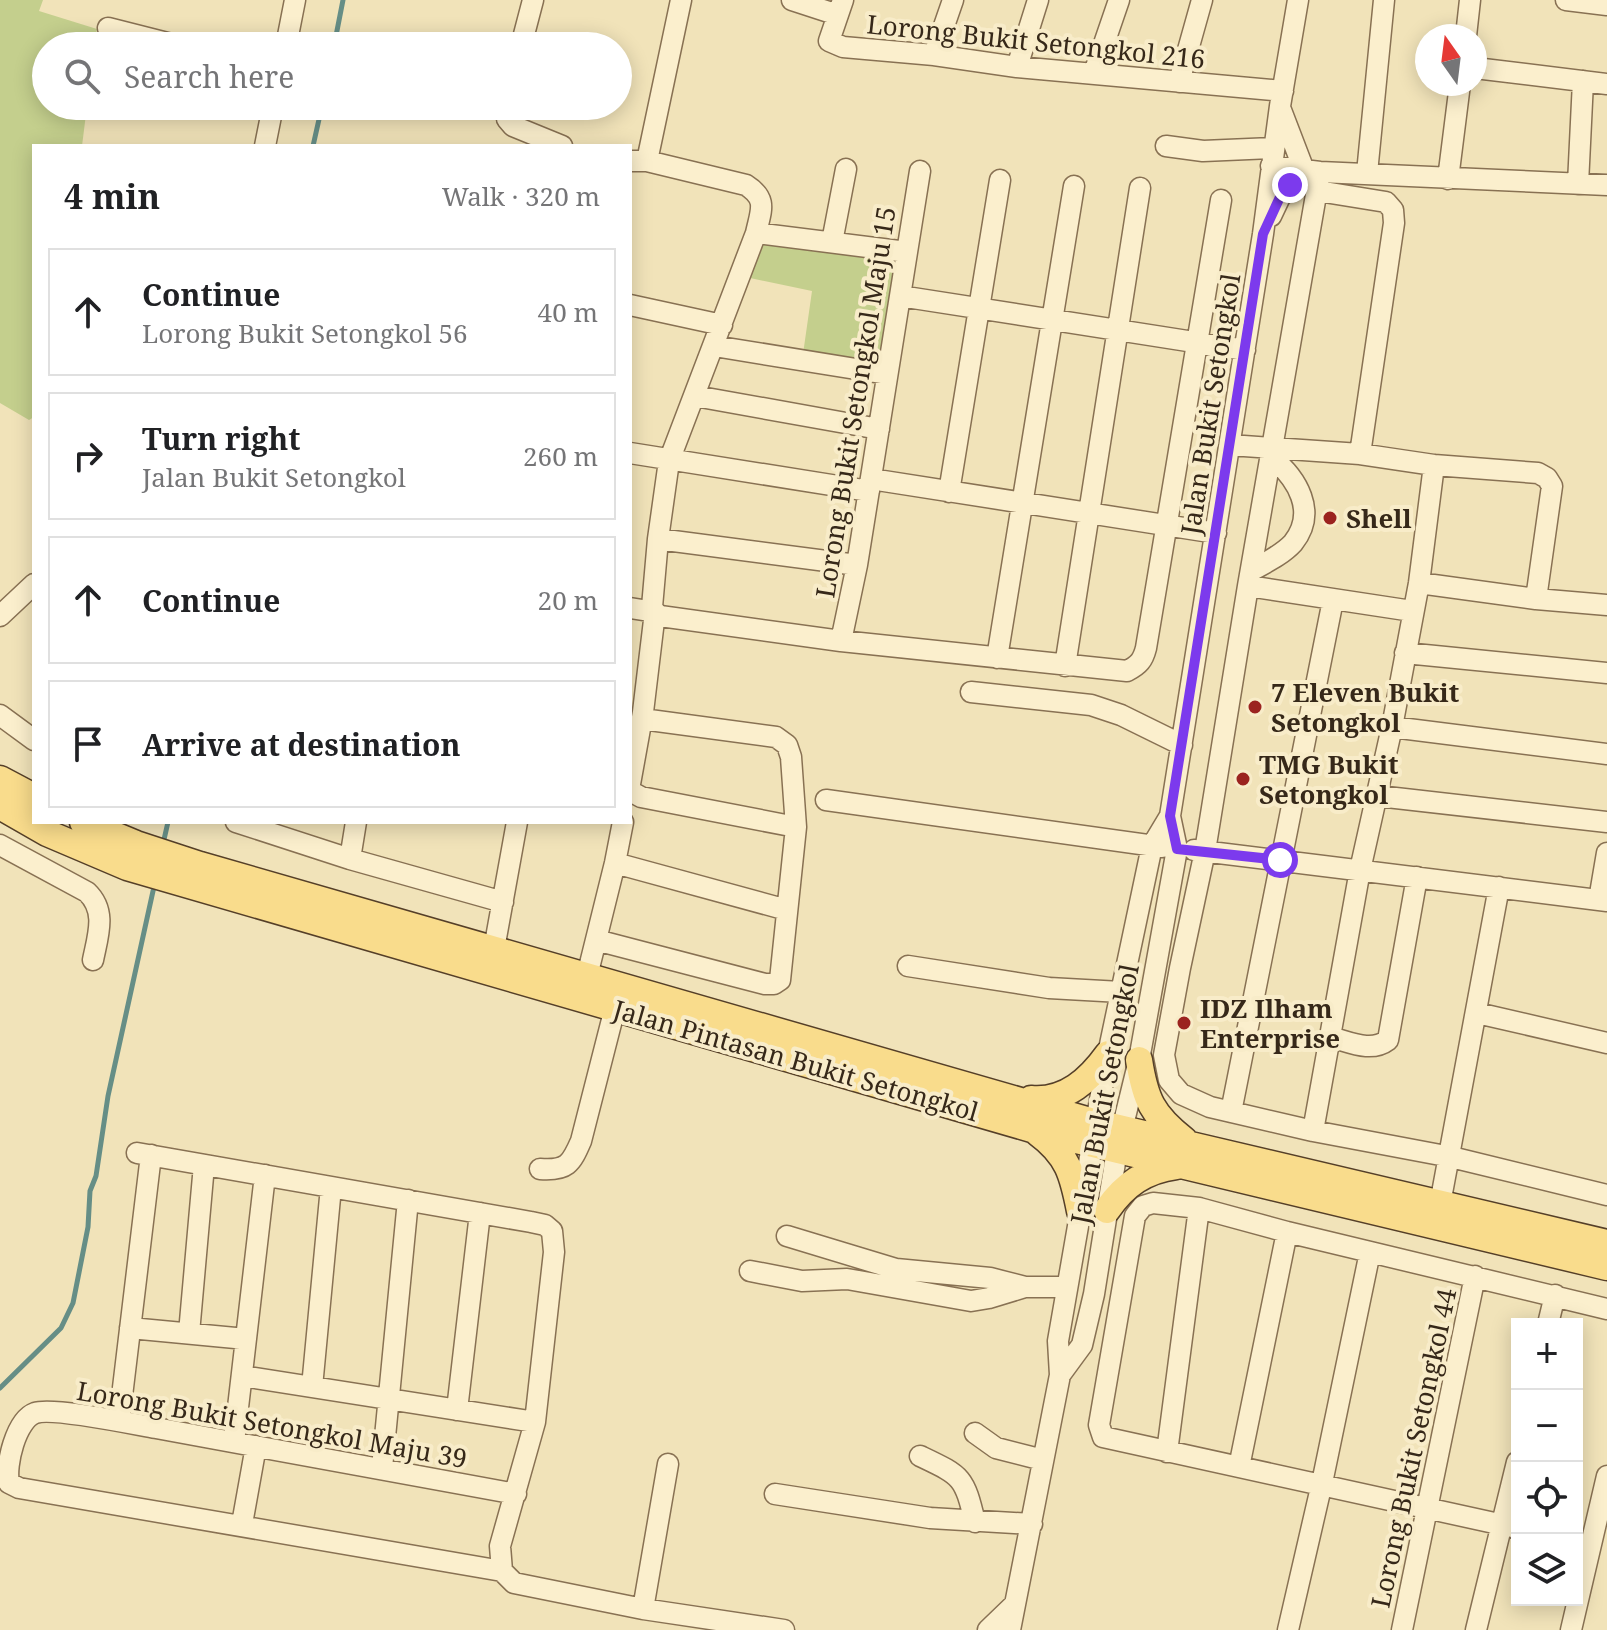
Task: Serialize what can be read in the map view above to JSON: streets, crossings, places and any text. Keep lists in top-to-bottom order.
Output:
{
  "streets": {
    "main road": ["Jalan Pintasan Bukit Setongkol"],
    "street": [
      "Lorong Bukit Setongkol 216",
      "Lorong Bukit Setongkol Maju 15",
      "Jalan Bukit Setongkol",
      "Lorong Bukit Setongkol Maju 39",
      "Lorong Bukit Setongkol 44"
    ]
  },
  "crossings": [
    ["Lorong Bukit Setongkol 216", "Jalan Bukit Setongkol"],
    ["Lorong Bukit Setongkol Maju 15", "Jalan Bukit Setongkol"],
    ["Jalan Bukit Setongkol", "Jalan Pintasan Bukit Setongkol"]
  ],
  "places": [
    "Shell",
    "7 Eleven Bukit Setongkol",
    "TMG Bukit Setongkol",
    "IDZ Ilham Enterprise"
  ],
  "north": "top",
  "page": {
    "search": "Search here",
    "heading": ["4 min", "Walk · 320 m"],
    "list": [
      ["Continue", "Lorong Bukit Setongkol 56", "40 m"],
      ["Turn right", "Jalan Bukit Setongkol", "260 m"],
      ["Continue", "20 m"],
      "Arrive at destination"
    ],
    "map_buttons": ["+", "−"]
  }
}
